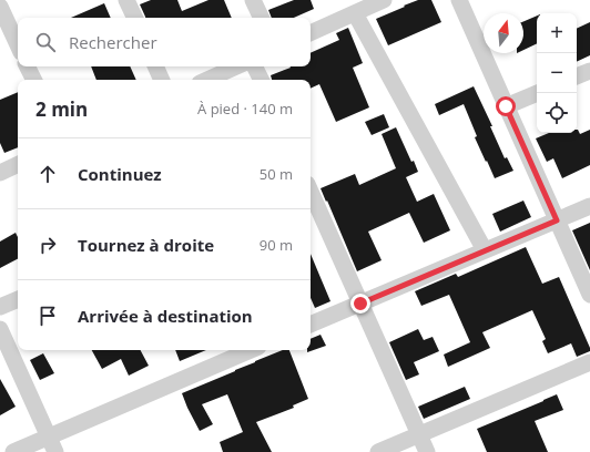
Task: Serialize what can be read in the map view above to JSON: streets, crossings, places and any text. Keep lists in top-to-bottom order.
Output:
{
  "north": "top",
  "page": {
    "map_buttons": ["+", "−"],
    "search": "Rechercher",
    "heading": ["2 min", "À pied · 140 m"],
    "list": [
      ["Continuez", "50 m"],
      ["Tournez à droite", "90 m"],
      "Arrivée à destination"
    ]
  }
}
